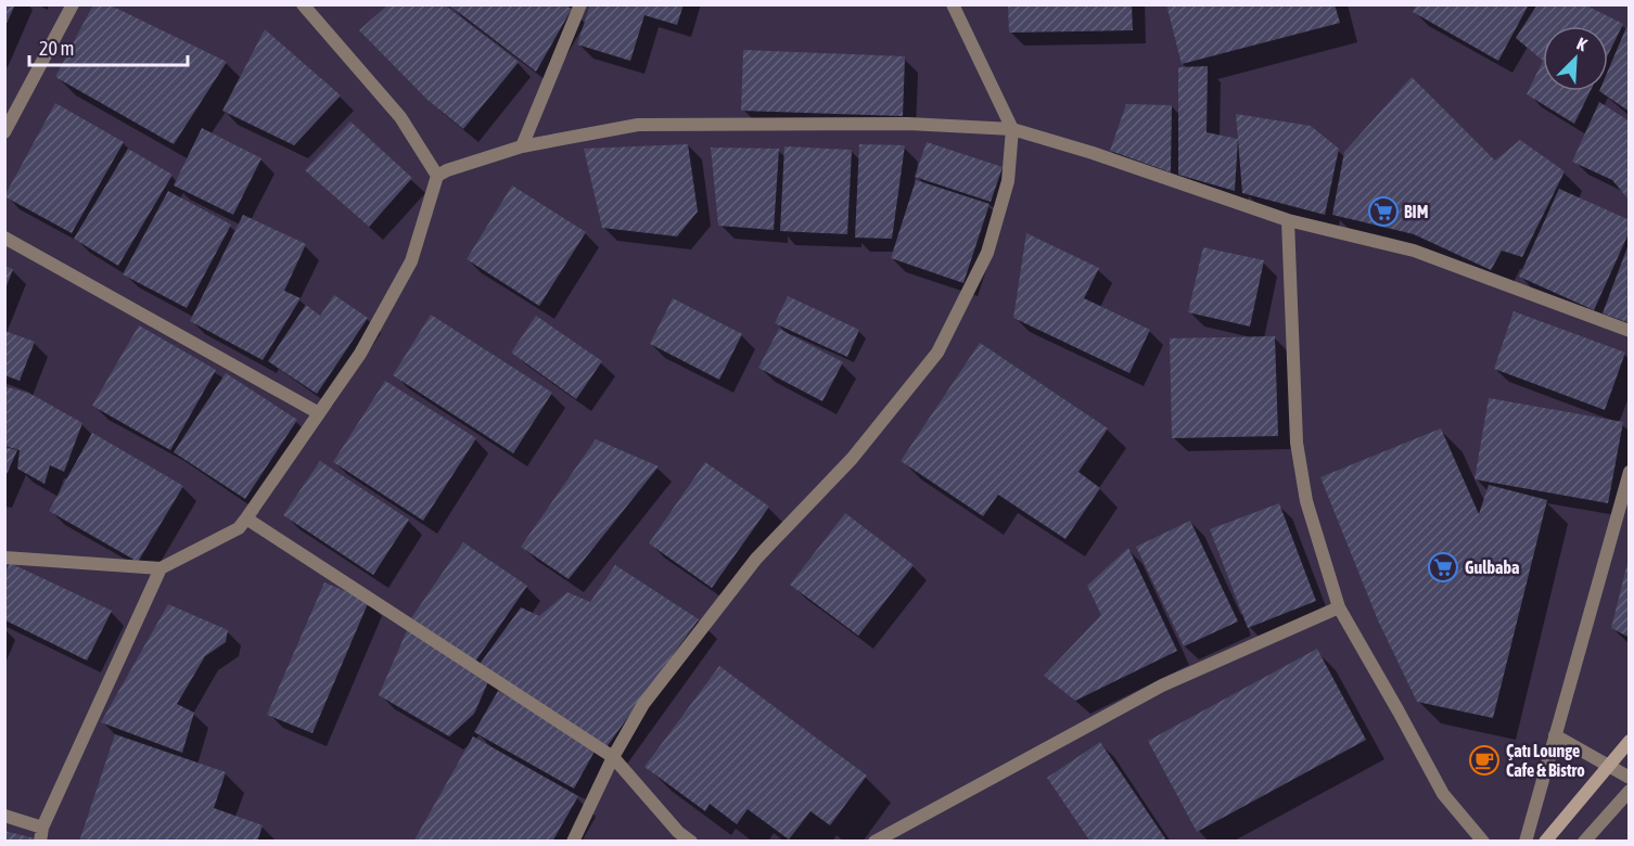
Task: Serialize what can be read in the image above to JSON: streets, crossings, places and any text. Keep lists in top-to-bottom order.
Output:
{
  "places": {
    "supermarket": ["BIM", "Gulbaba"],
    "cafe": ["Çatı Lounge Cafe & Bistro"]
  },
  "scale_bar": "20 m",
  "north": "top right"
}
